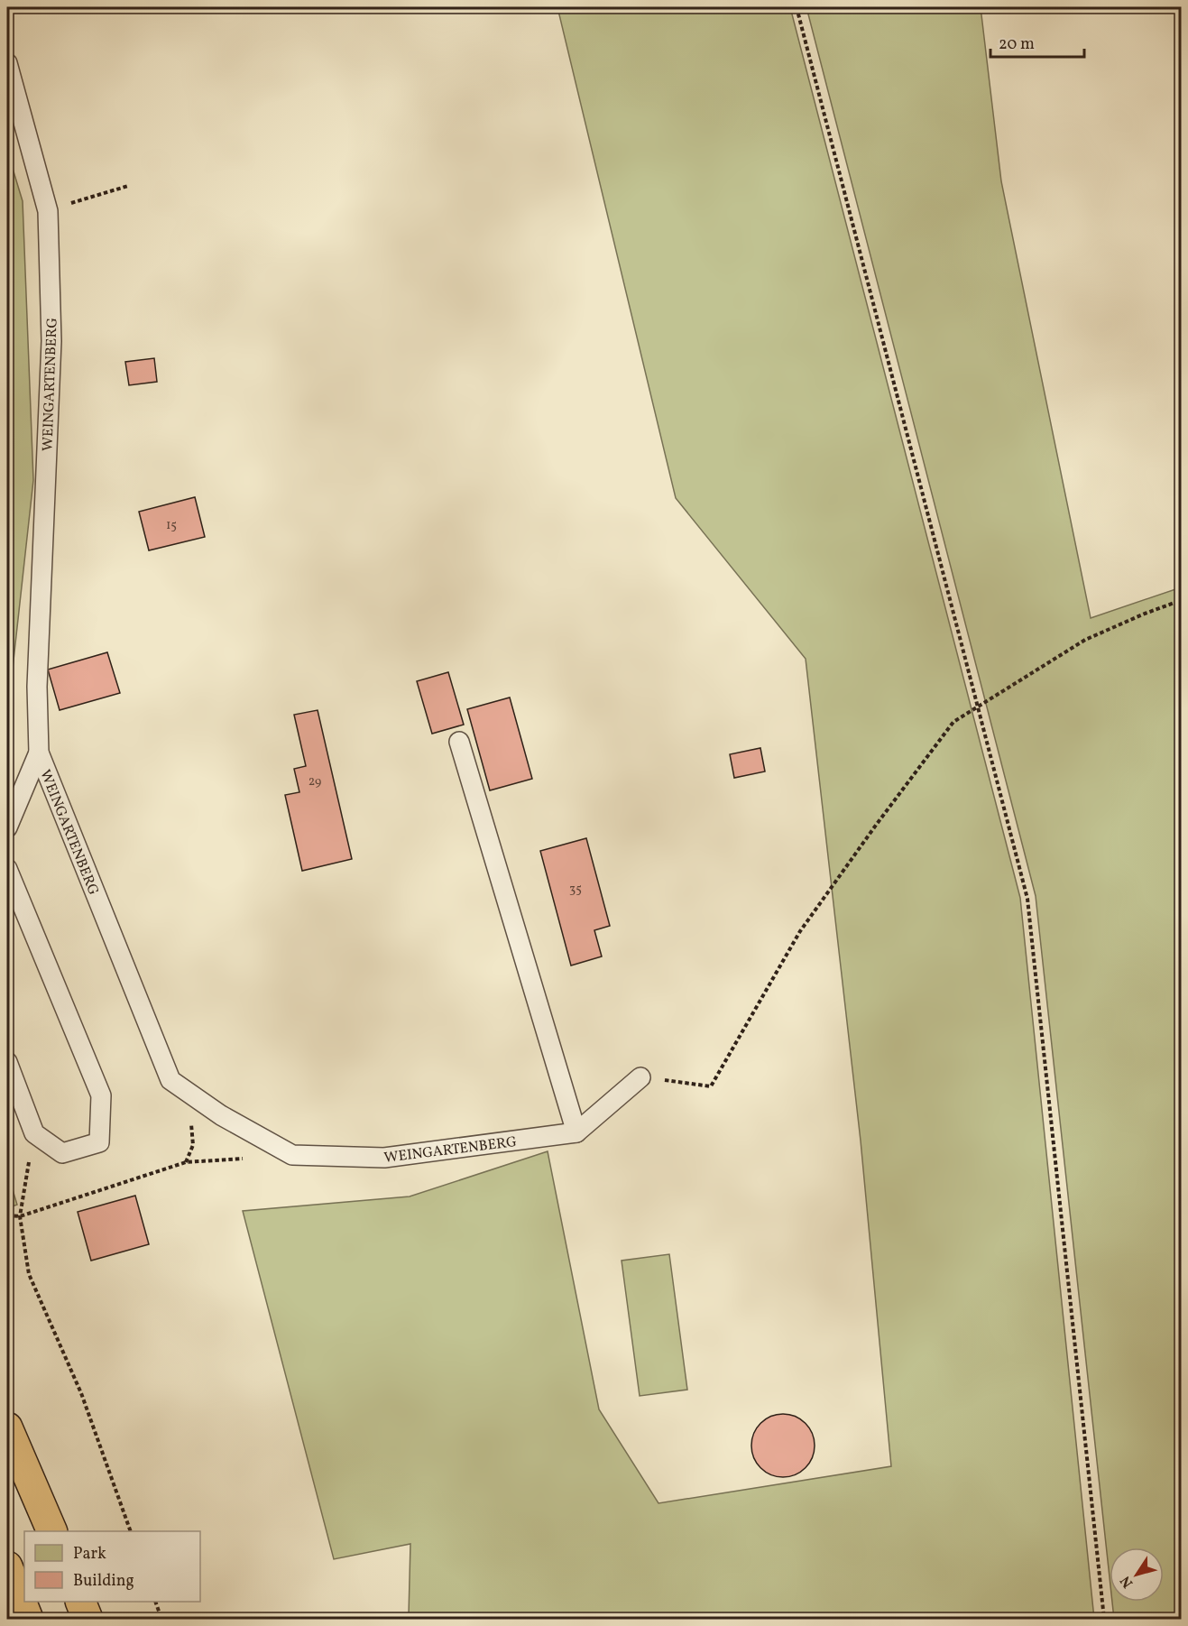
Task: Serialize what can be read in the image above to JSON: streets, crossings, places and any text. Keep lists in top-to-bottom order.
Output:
{
  "streets": {
    "lane": ["WEINGARTENBERG"]
  },
  "house_numbers": ["15", "29", "35"],
  "legend": ["Park", "Building"],
  "scale_bar": "20 m",
  "north": "bottom left"
}
